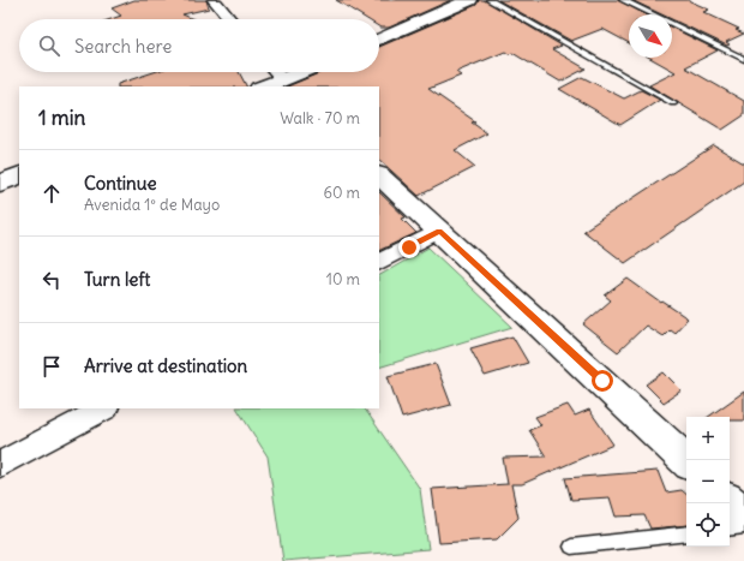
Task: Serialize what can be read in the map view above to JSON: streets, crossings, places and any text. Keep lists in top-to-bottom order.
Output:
{
  "north": "bottom right",
  "page": {
    "search": "Search here",
    "heading": ["1 min", "Walk · 70 m"],
    "list": [
      ["Continue", "Avenida 1º de Mayo", "60 m"],
      ["Turn left", "10 m"],
      "Arrive at destination"
    ],
    "map_buttons": ["+", "−"]
  }
}
